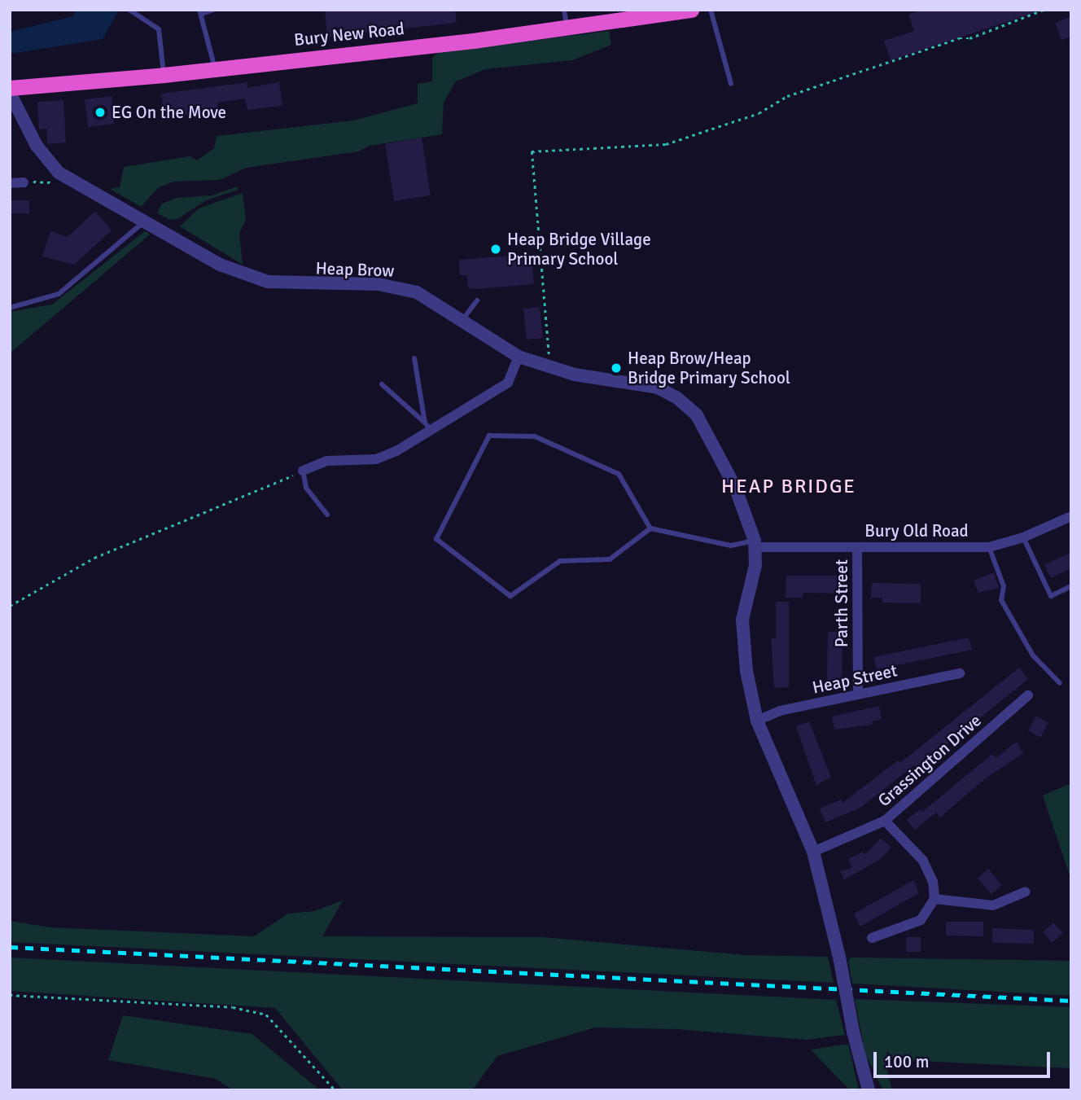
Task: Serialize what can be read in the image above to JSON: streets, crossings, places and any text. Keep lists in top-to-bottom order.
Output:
{
  "streets": {
    "highway": ["Bury New Road"],
    "street": [
      "Heap Brow",
      "Bury Old Road",
      "Parth Street",
      "Heap Street",
      "Grassington Drive"
    ]
  },
  "crossings": [
    ["Heap Brow", "Bury Old Road"],
    ["Bury Old Road", "Parth Street"],
    ["Parth Street", "Heap Street"]
  ],
  "districts": ["HEAP BRIDGE"],
  "places": ["EG On the Move", "Heap Bridge Village Primary School", "Heap Brow/Heap Bridge Primary School"],
  "scale_bar": "100 m"
}
